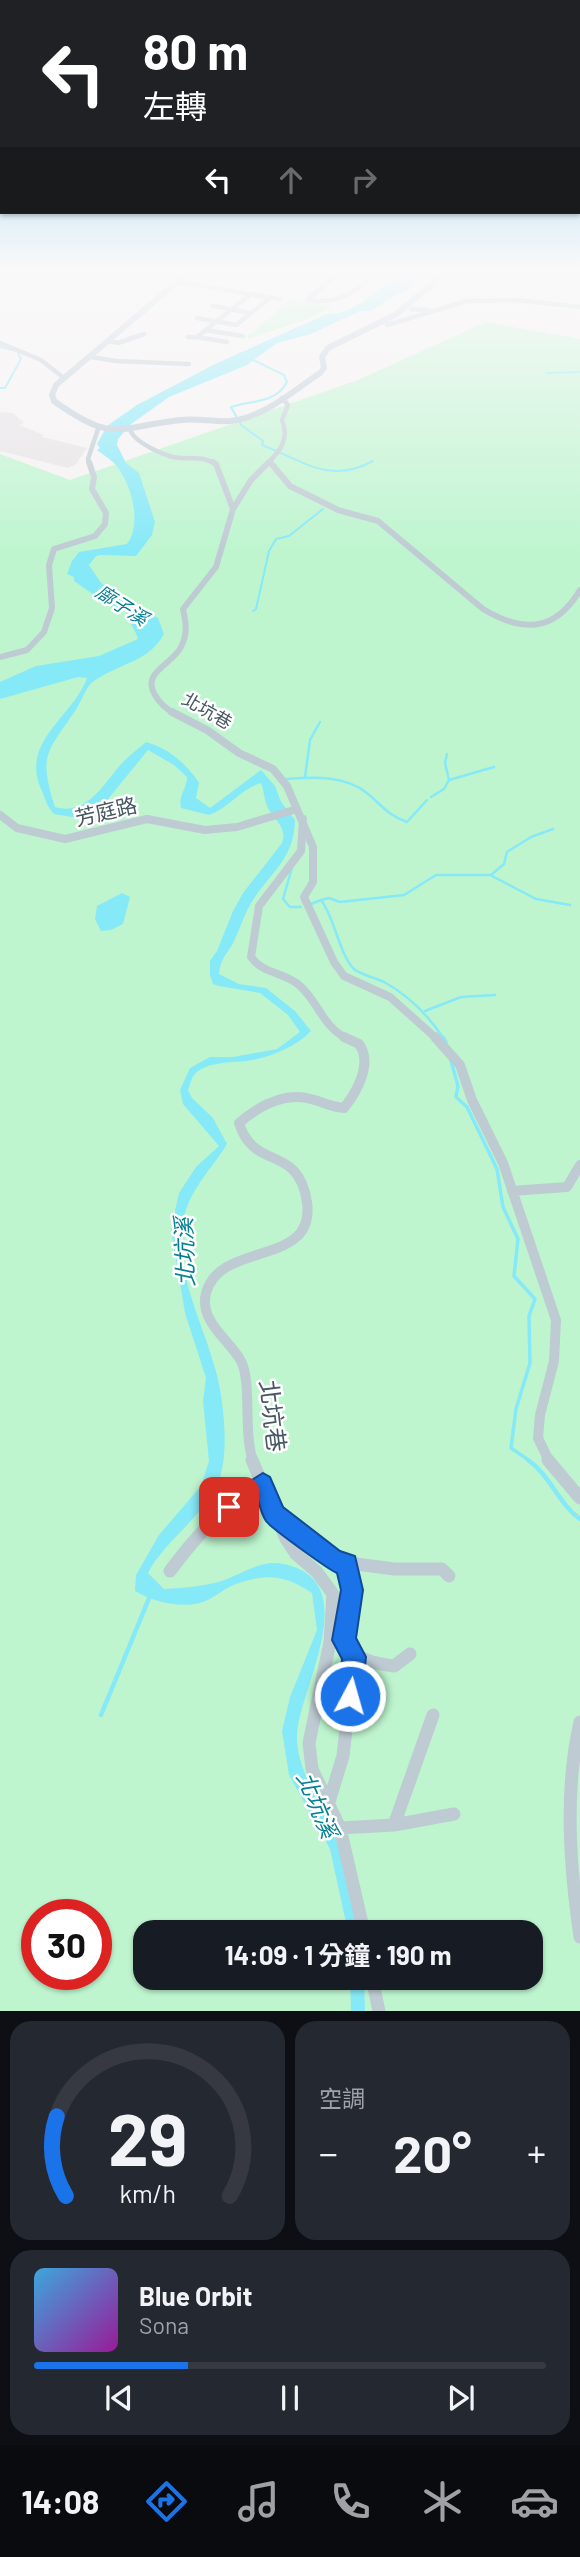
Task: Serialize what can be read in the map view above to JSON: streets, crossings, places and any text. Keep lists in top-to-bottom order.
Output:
{
  "streets": {
    "street": ["北坑巷", "芳庭路"]
  },
  "crossings": [
    ["北坑巷", "芳庭路"]
  ],
  "water": ["廍子溪", "北坑溪"],
  "page": {
    "turn": ["80 m", "左轉"],
    "limit": "30",
    "trip": "14:09 · 1 分鐘 · 190 m",
    "tile": "空調",
    "heat": ["−", "20°", "+"],
    "song": ["Blue Orbit", "Sona"],
    "tabs": "14:08",
    "gauge": ["29", "km/h"]
  }
}
